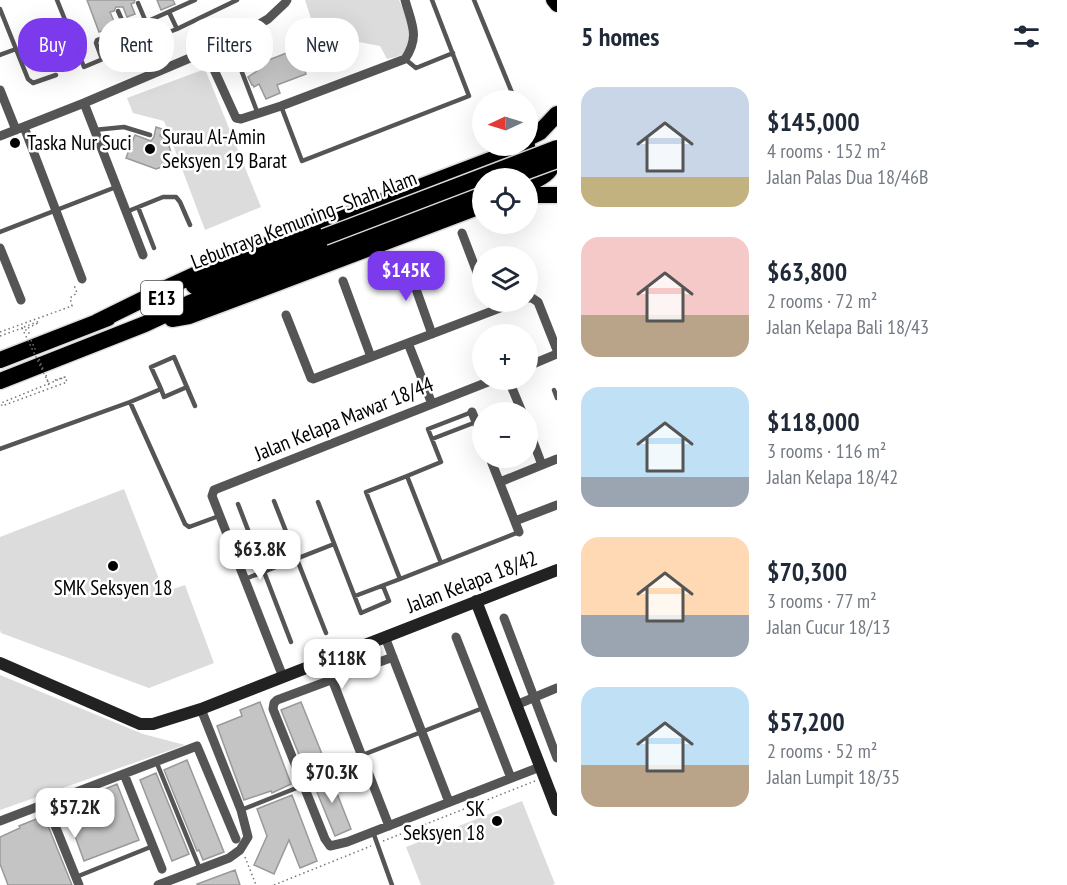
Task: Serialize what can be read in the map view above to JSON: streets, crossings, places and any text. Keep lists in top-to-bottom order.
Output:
{
  "streets": {
    "highway": ["Lebuhraya Kemuning–Shah Alam", "E13"],
    "street": ["Jalan Kelapa Mawar 18/44", "Jalan Kelapa 18/42"]
  },
  "places": [
    "Taska Nur Suci",
    "Surau Al-Amin Seksyen 19 Barat",
    "SMK Seksyen 18",
    "SK Seksyen 18"
  ],
  "north": "left",
  "page": {
    "heading": "5 homes",
    "chip": [
      "Buy",
      "Rent",
      "Filters",
      "New"
    ],
    "list": [
      {
        "name": "$145,000",
        "note": "4 rooms · 152 m² · Jalan Palas Dua 18/46B"
      },
      {
        "name": "$63,800",
        "note": "2 rooms · 72 m² · Jalan Kelapa Bali 18/43"
      },
      {
        "name": "$118,000",
        "note": "3 rooms · 116 m² · Jalan Kelapa 18/42"
      },
      {
        "name": "$70,300",
        "note": "3 rooms · 77 m² · Jalan Cucur 18/13"
      },
      {
        "name": "$57,200",
        "note": "2 rooms · 52 m² · Jalan Lumpit 18/35"
      }
    ],
    "map_buttons": ["+", "−"],
    "price": [
      "$145K",
      "$63.8K",
      "$118K",
      "$70.3K",
      "$57.2K"
    ]
  }
}
